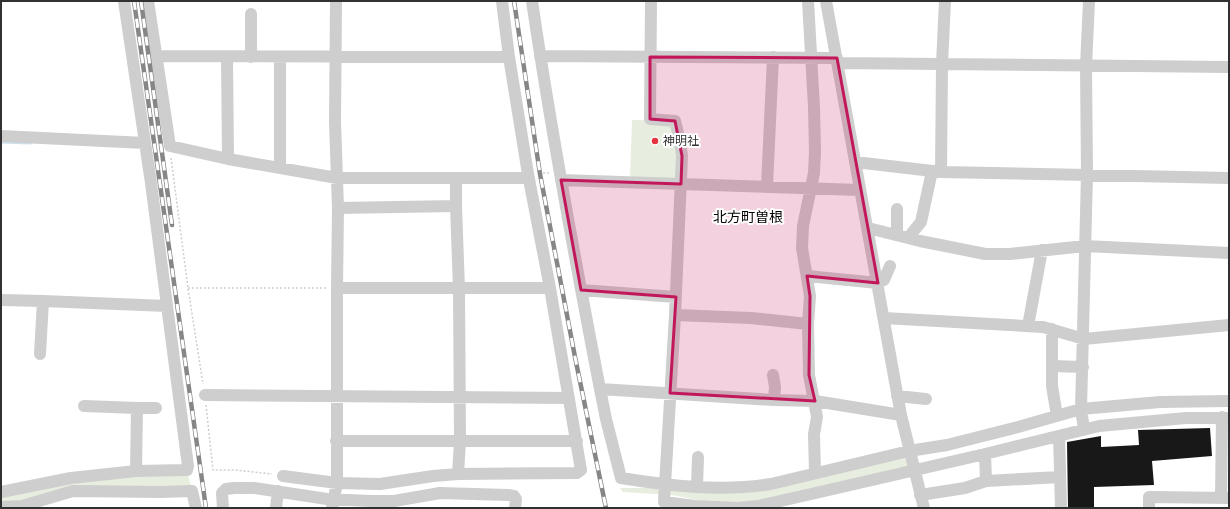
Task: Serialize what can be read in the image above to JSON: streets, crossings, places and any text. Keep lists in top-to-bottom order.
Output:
{
  "districts": ["北方町曽根"],
  "places": ["神明社"]
}
